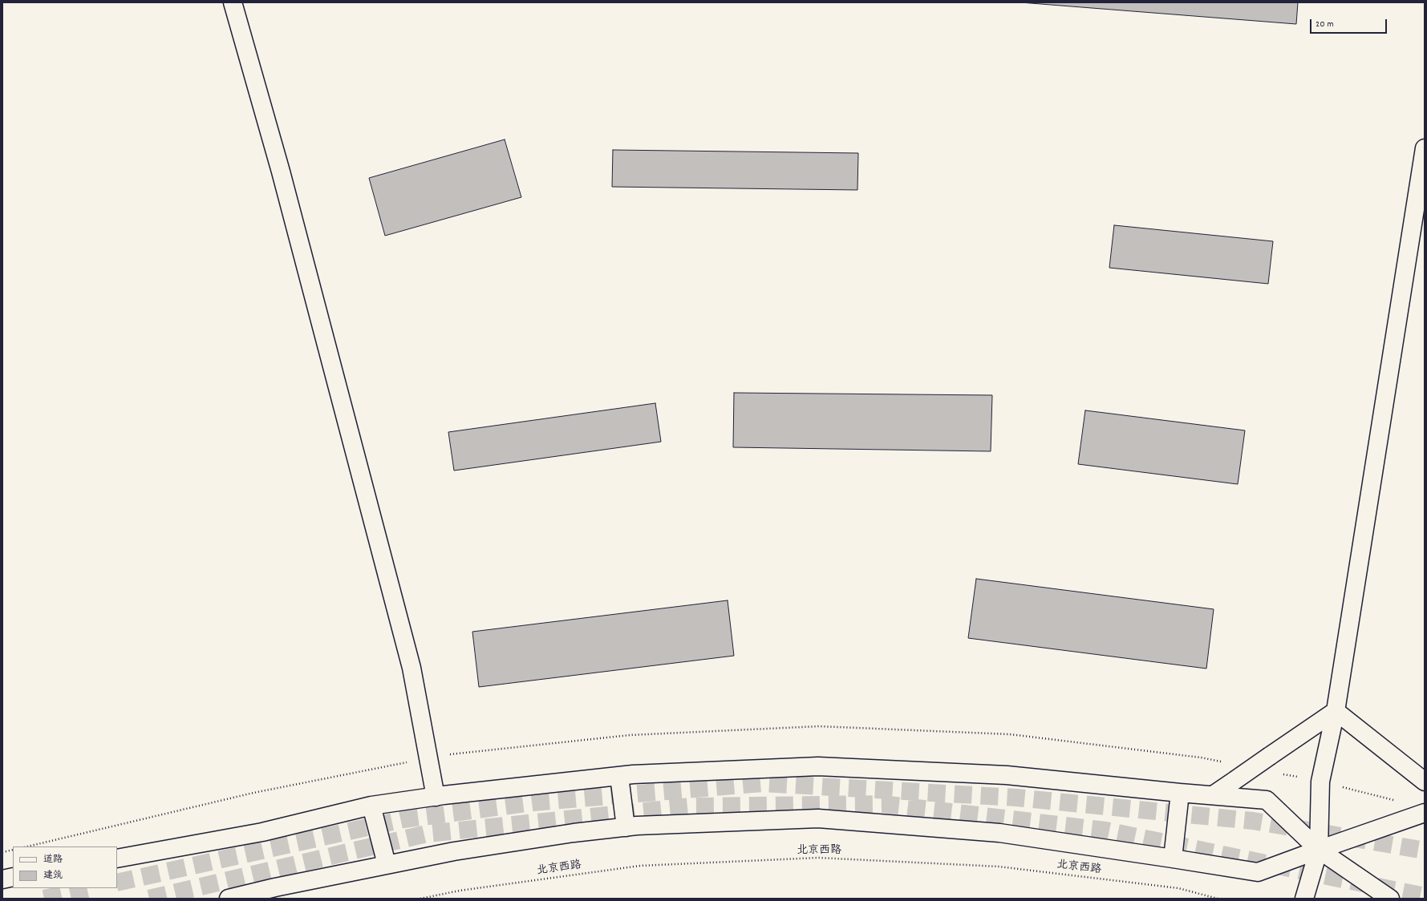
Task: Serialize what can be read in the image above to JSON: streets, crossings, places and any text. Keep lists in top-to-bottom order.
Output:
{
  "streets": {
    "path": ["北京西路"]
  },
  "legend": ["道路", "建筑"],
  "scale_bar": "20 m"
}
